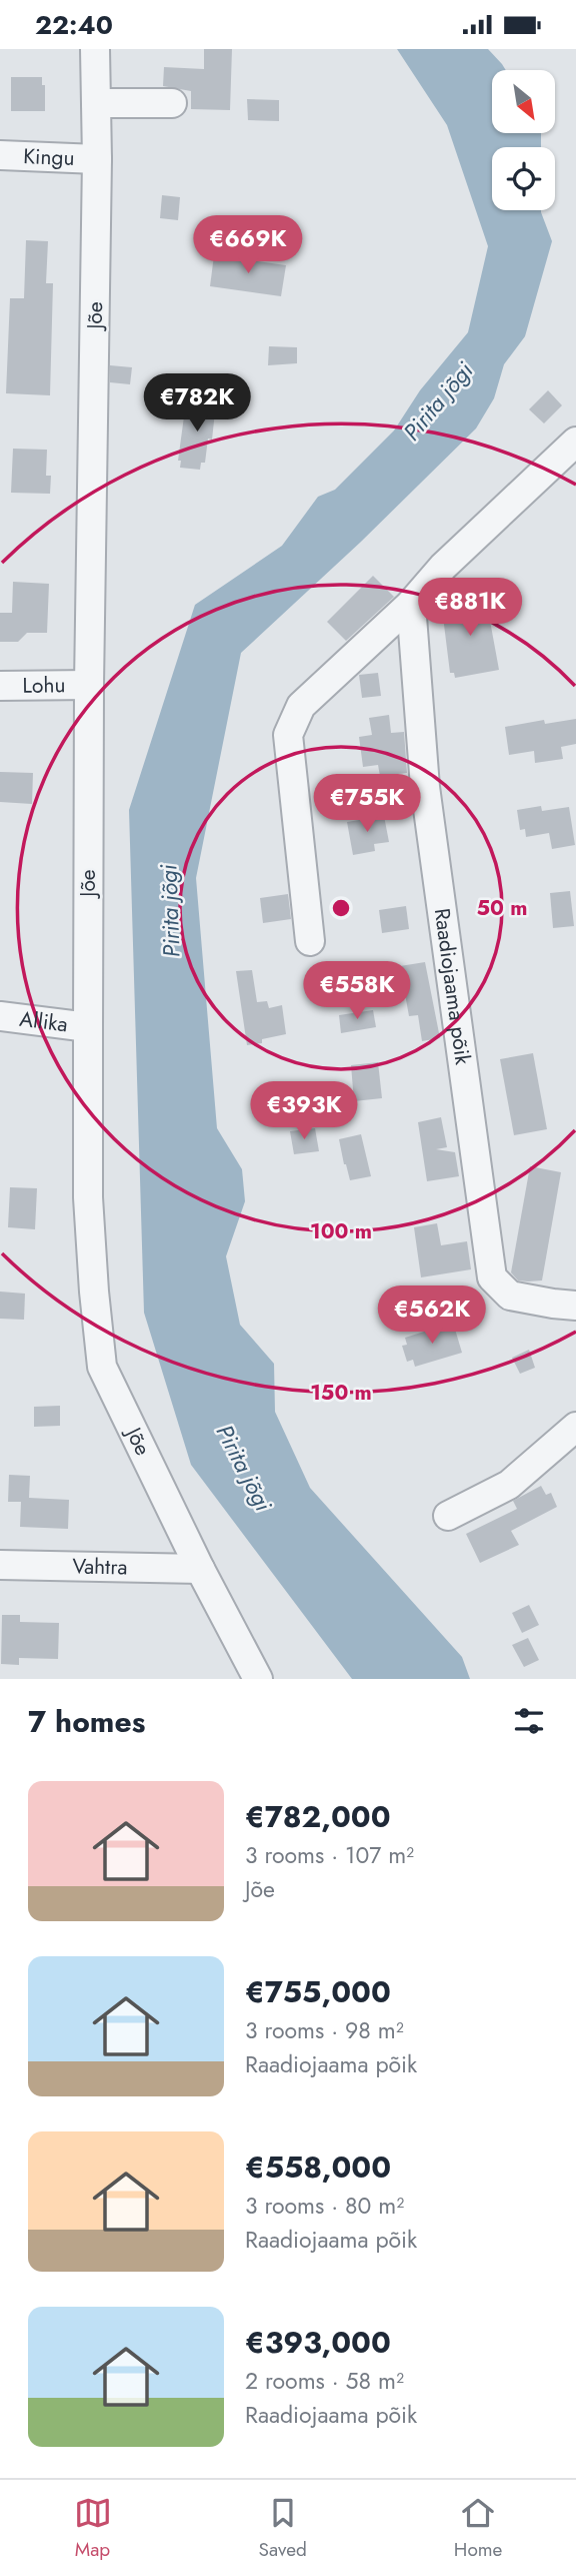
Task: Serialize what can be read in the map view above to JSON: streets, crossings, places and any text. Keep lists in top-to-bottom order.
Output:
{
  "streets": {
    "street": [
      "Kingu",
      "Jõe",
      "Lohu",
      "Raadiojaama põik",
      "Allika",
      "Vahtra"
    ]
  },
  "crossings": [
    ["Kingu", "Jõe"],
    ["Jõe", "Lohu"],
    ["Jõe", "Allika"],
    ["Jõe", "Vahtra"]
  ],
  "water": ["Pirita jõgi"],
  "north": "bottom right",
  "page": {
    "status": "22:40",
    "price": [
      "€669K",
      "€782K",
      "€881K",
      "€755K",
      "€558K",
      "€393K",
      "€562K"
    ],
    "heading": "7 homes",
    "list": [
      {
        "name": "€782,000",
        "note": "3 rooms · 107 m² · Jõe"
      },
      {
        "name": "€755,000",
        "note": "3 rooms · 98 m² · Raadiojaama põik"
      },
      {
        "name": "€558,000",
        "note": "3 rooms · 80 m² · Raadiojaama põik"
      },
      {
        "name": "€393,000",
        "note": "2 rooms · 58 m² · Raadiojaama põik"
      }
    ],
    "tabs": ["Map", "Saved", "Home"]
  },
  "rings": ["50 m", "100 m", "150 m"]
}
